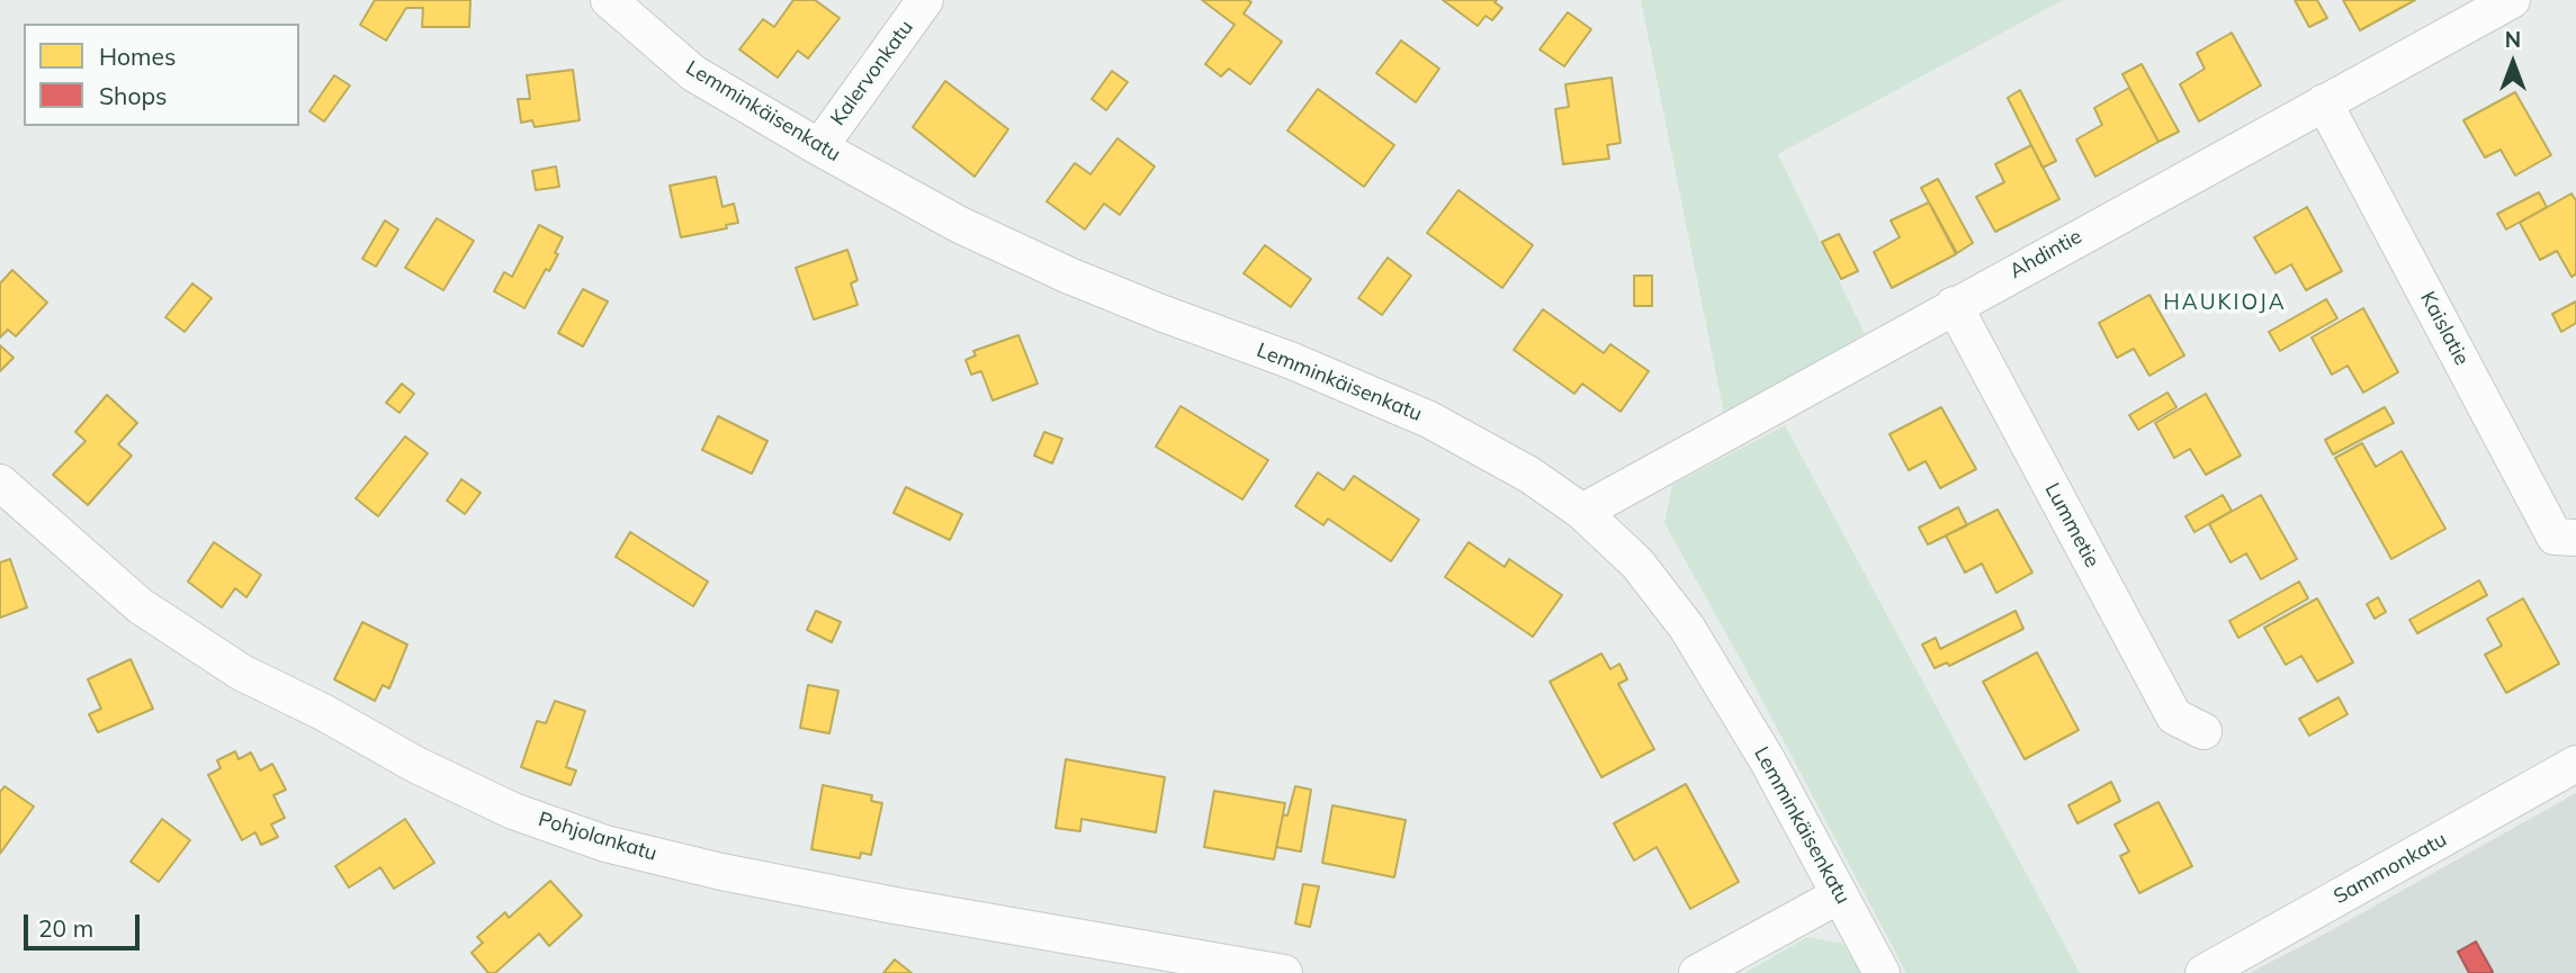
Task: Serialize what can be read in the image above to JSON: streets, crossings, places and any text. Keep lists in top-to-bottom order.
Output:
{
  "streets": {
    "street": [
      "Kalervonkatu",
      "Lemminkäisenkatu",
      "Ahdintie",
      "Kaislatie",
      "Lummetie",
      "Pohjolankatu",
      "Sammonkatu"
    ]
  },
  "crossings": [
    ["Kalervonkatu", "Lemminkäisenkatu"],
    ["Lemminkäisenkatu", "Ahdintie"],
    ["Ahdintie", "Kaislatie"],
    ["Ahdintie", "Lummetie"]
  ],
  "districts": ["HAUKIOJA"],
  "legend": ["Homes", "Shops"],
  "scale_bar": "20 m",
  "north": "top"
}
